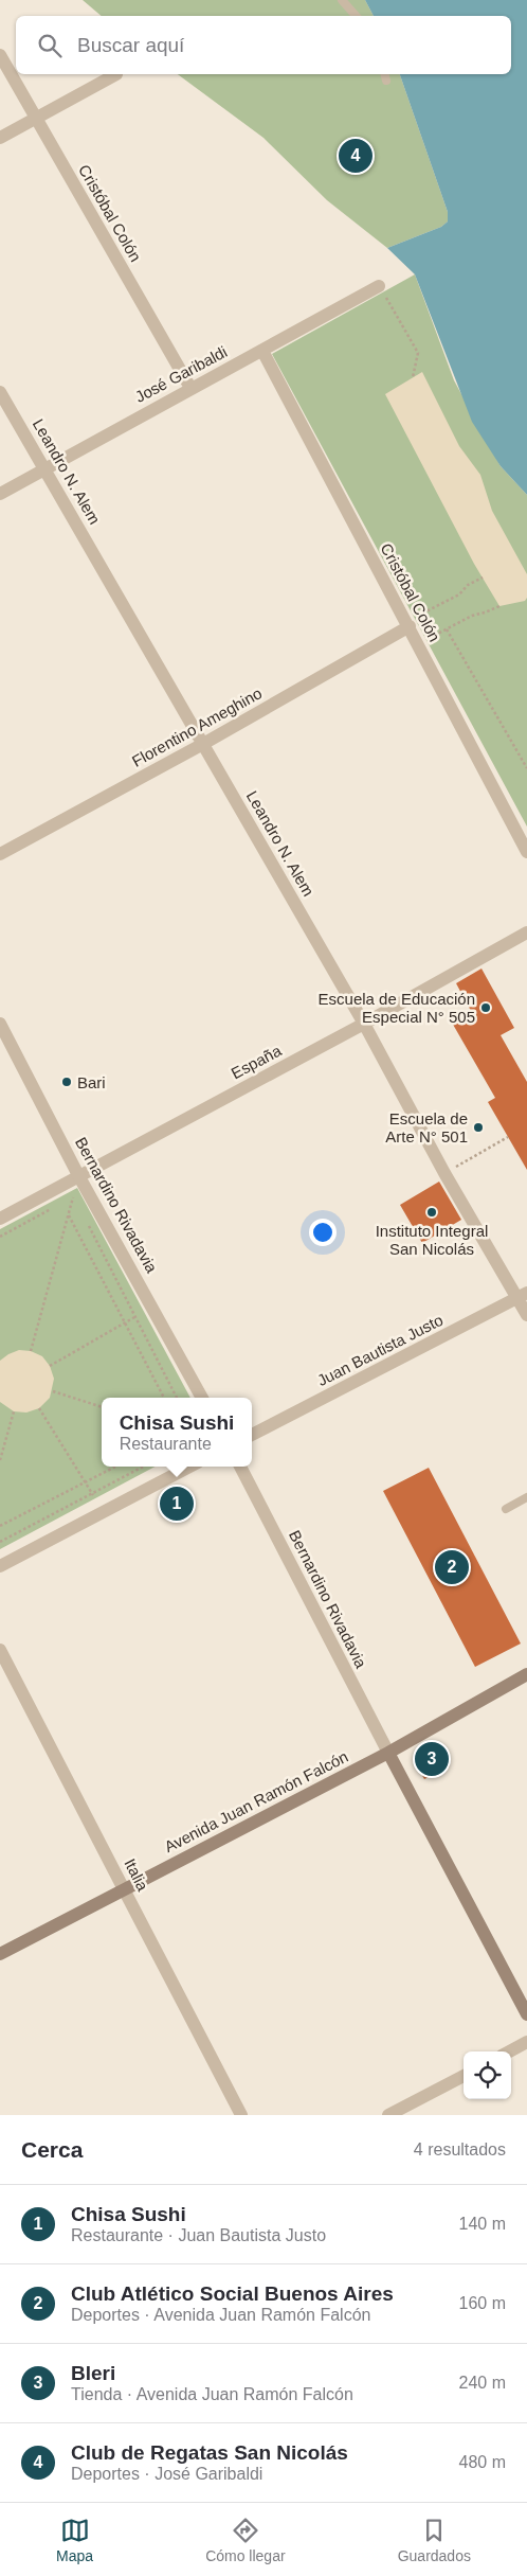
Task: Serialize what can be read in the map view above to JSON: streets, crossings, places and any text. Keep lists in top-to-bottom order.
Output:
{
  "streets": {
    "main road": ["Avenida Juan Ramón Falcón"],
    "street": [
      "Cristóbal Colón",
      "José Garibaldi",
      "Leandro N. Alem",
      "Florentino Ameghino",
      "España",
      "Bernardino Rivadavia",
      "Juan Bautista Justo",
      "Italia"
    ]
  },
  "crossings": [
    ["Cristóbal Colón", "José Garibaldi"],
    ["Cristóbal Colón", "Florentino Ameghino"],
    ["José Garibaldi", "Leandro N. Alem"],
    ["Leandro N. Alem", "Florentino Ameghino"],
    ["Leandro N. Alem", "España"],
    ["Leandro N. Alem", "Juan Bautista Justo"],
    ["España", "Bernardino Rivadavia"],
    ["Bernardino Rivadavia", "Avenida Juan Ramón Falcón"],
    ["Avenida Juan Ramón Falcón", "Italia"]
  ],
  "places": [
    "Escuela de Educación Especial N° 505",
    "Bari",
    "Escuela de Arte N° 501",
    "Instituto Integral San Nicolás"
  ],
  "page": {
    "search": "Buscar aquí",
    "pins": [
      "4",
      "1",
      "2",
      "3"
    ],
    "popup": ["Chisa Sushi", "Restaurante"],
    "heading": ["Cerca", "4 resultados"],
    "list": [
      {
        "mark": "1",
        "name": "Chisa Sushi",
        "note": "Restaurante · Juan Bautista Justo",
        "value": "140 m"
      },
      {
        "mark": "2",
        "name": "Club Atlético Social Buenos Aires",
        "note": "Deportes · Avenida Juan Ramón Falcón",
        "value": "160 m"
      },
      {
        "mark": "3",
        "name": "Bleri",
        "note": "Tienda · Avenida Juan Ramón Falcón",
        "value": "240 m"
      },
      {
        "mark": "4",
        "name": "Club de Regatas San Nicolás",
        "note": "Deportes · José Garibaldi",
        "value": "480 m"
      }
    ],
    "nav": ["Mapa", "Cómo llegar", "Guardados"]
  }
}
